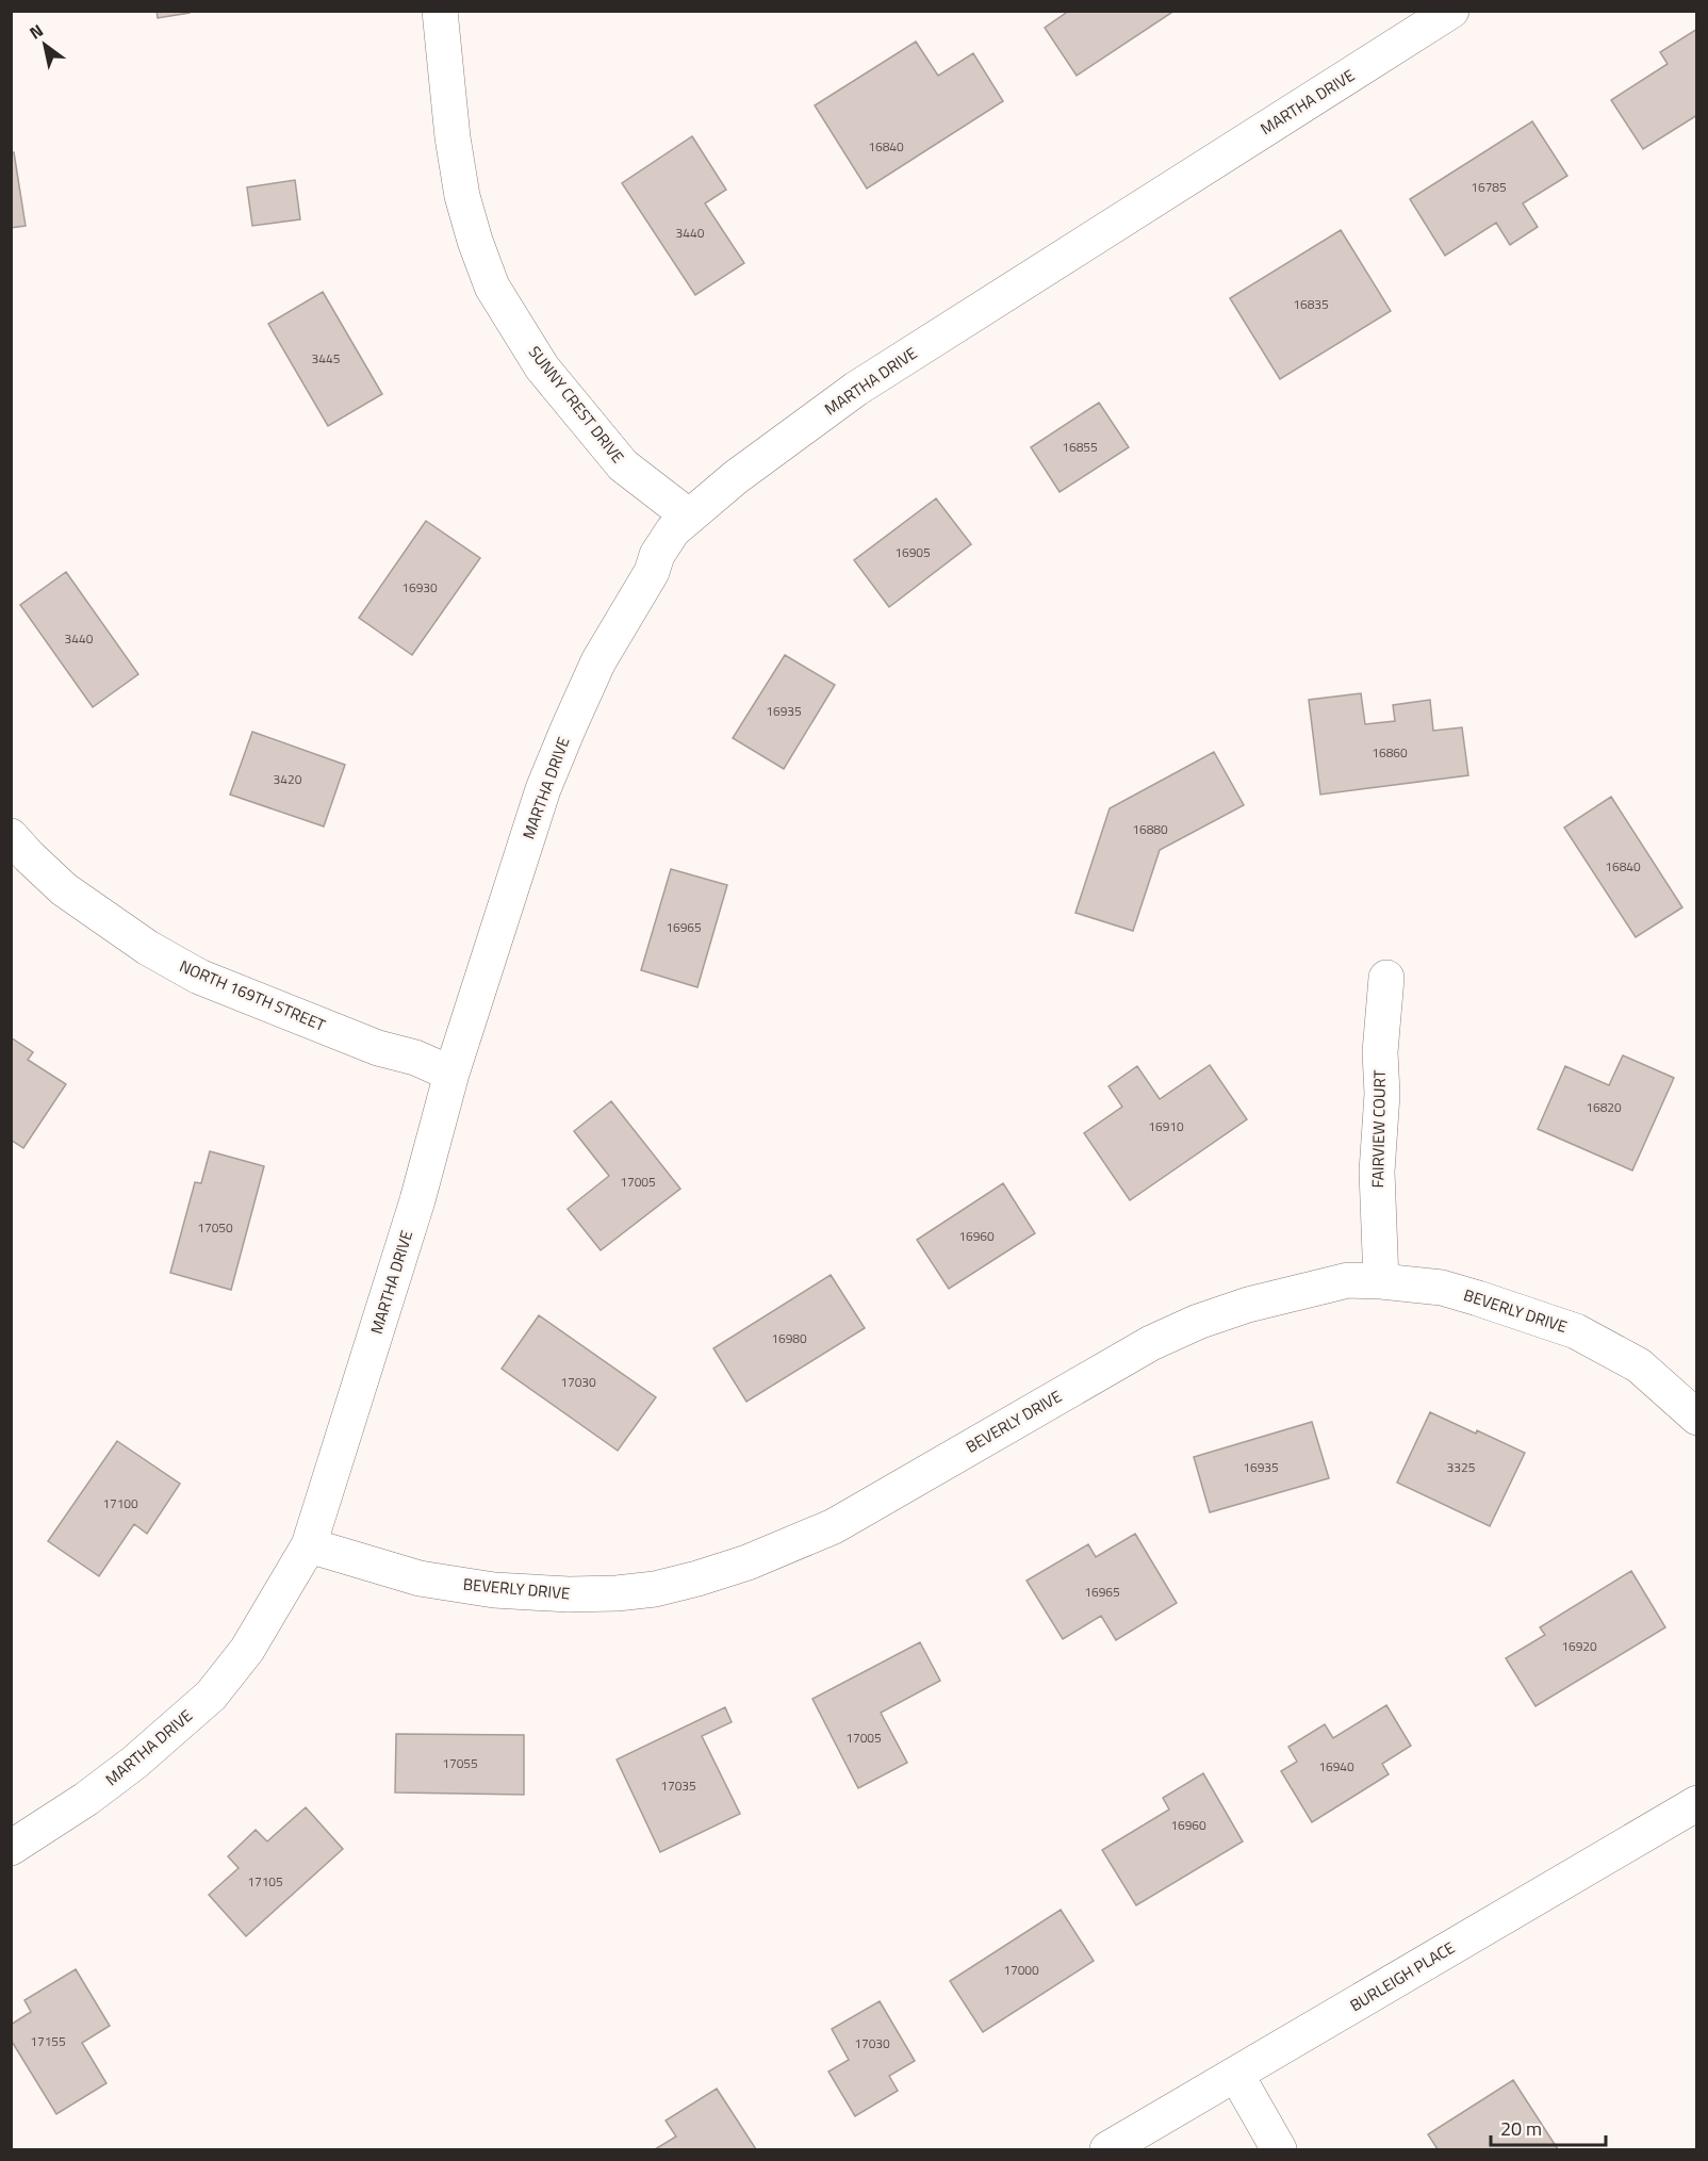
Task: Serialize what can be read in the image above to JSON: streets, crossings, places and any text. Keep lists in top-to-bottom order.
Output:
{
  "streets": {
    "street": [
      "MARTHA DRIVE",
      "SUNNY CREST DRIVE",
      "NORTH 169TH STREET",
      "FAIRVIEW COURT",
      "BEVERLY DRIVE",
      "BURLEIGH PLACE"
    ]
  },
  "crossings": [
    ["MARTHA DRIVE", "SUNNY CREST DRIVE"],
    ["MARTHA DRIVE", "NORTH 169TH STREET"],
    ["MARTHA DRIVE", "BEVERLY DRIVE"],
    ["FAIRVIEW COURT", "BEVERLY DRIVE"]
  ],
  "house_numbers": [
    "16840",
    "16785",
    "3440",
    "16835",
    "3445",
    "16855",
    "16905",
    "16930",
    "3440",
    "16935",
    "16860",
    "3420",
    "16880",
    "16840",
    "16965",
    "16820",
    "16910",
    "17005",
    "17050",
    "16960",
    "16980",
    "17030",
    "16935",
    "3325",
    "17100",
    "16965",
    "16920",
    "17005",
    "17055",
    "16940",
    "17035",
    "16960",
    "17105",
    "17000",
    "17155",
    "17030"
  ],
  "scale_bar": "20 m",
  "north": "top left"
}
